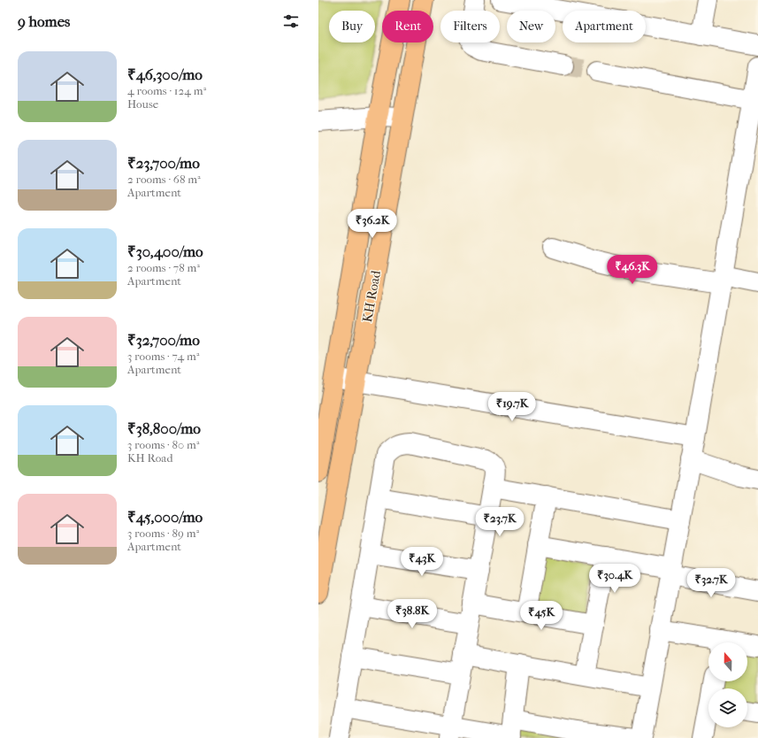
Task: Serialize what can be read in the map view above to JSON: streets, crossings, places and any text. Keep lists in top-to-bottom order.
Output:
{
  "streets": {
    "main road": ["KH Road"]
  },
  "north": "top",
  "page": {
    "heading": "9 homes",
    "chip": [
      "Buy",
      "Rent",
      "Filters",
      "New",
      "Apartment"
    ],
    "list": [
      {
        "name": "₹46,300/mo",
        "note": "4 rooms · 124 m² · House"
      },
      {
        "name": "₹23,700/mo",
        "note": "2 rooms · 68 m² · Apartment"
      },
      {
        "name": "₹30,400/mo",
        "note": "2 rooms · 78 m² · Apartment"
      },
      {
        "name": "₹32,700/mo",
        "note": "3 rooms · 74 m² · Apartment"
      },
      {
        "name": "₹38,800/mo",
        "note": "3 rooms · 80 m² · KH Road"
      },
      {
        "name": "₹45,000/mo",
        "note": "3 rooms · 89 m² · Apartment"
      }
    ],
    "price": [
      "₹36.2K",
      "₹46.3K",
      "₹19.7K",
      "₹23.7K",
      "₹43K",
      "₹30.4K",
      "₹32.7K",
      "₹38.8K",
      "₹45K"
    ]
  }
}
